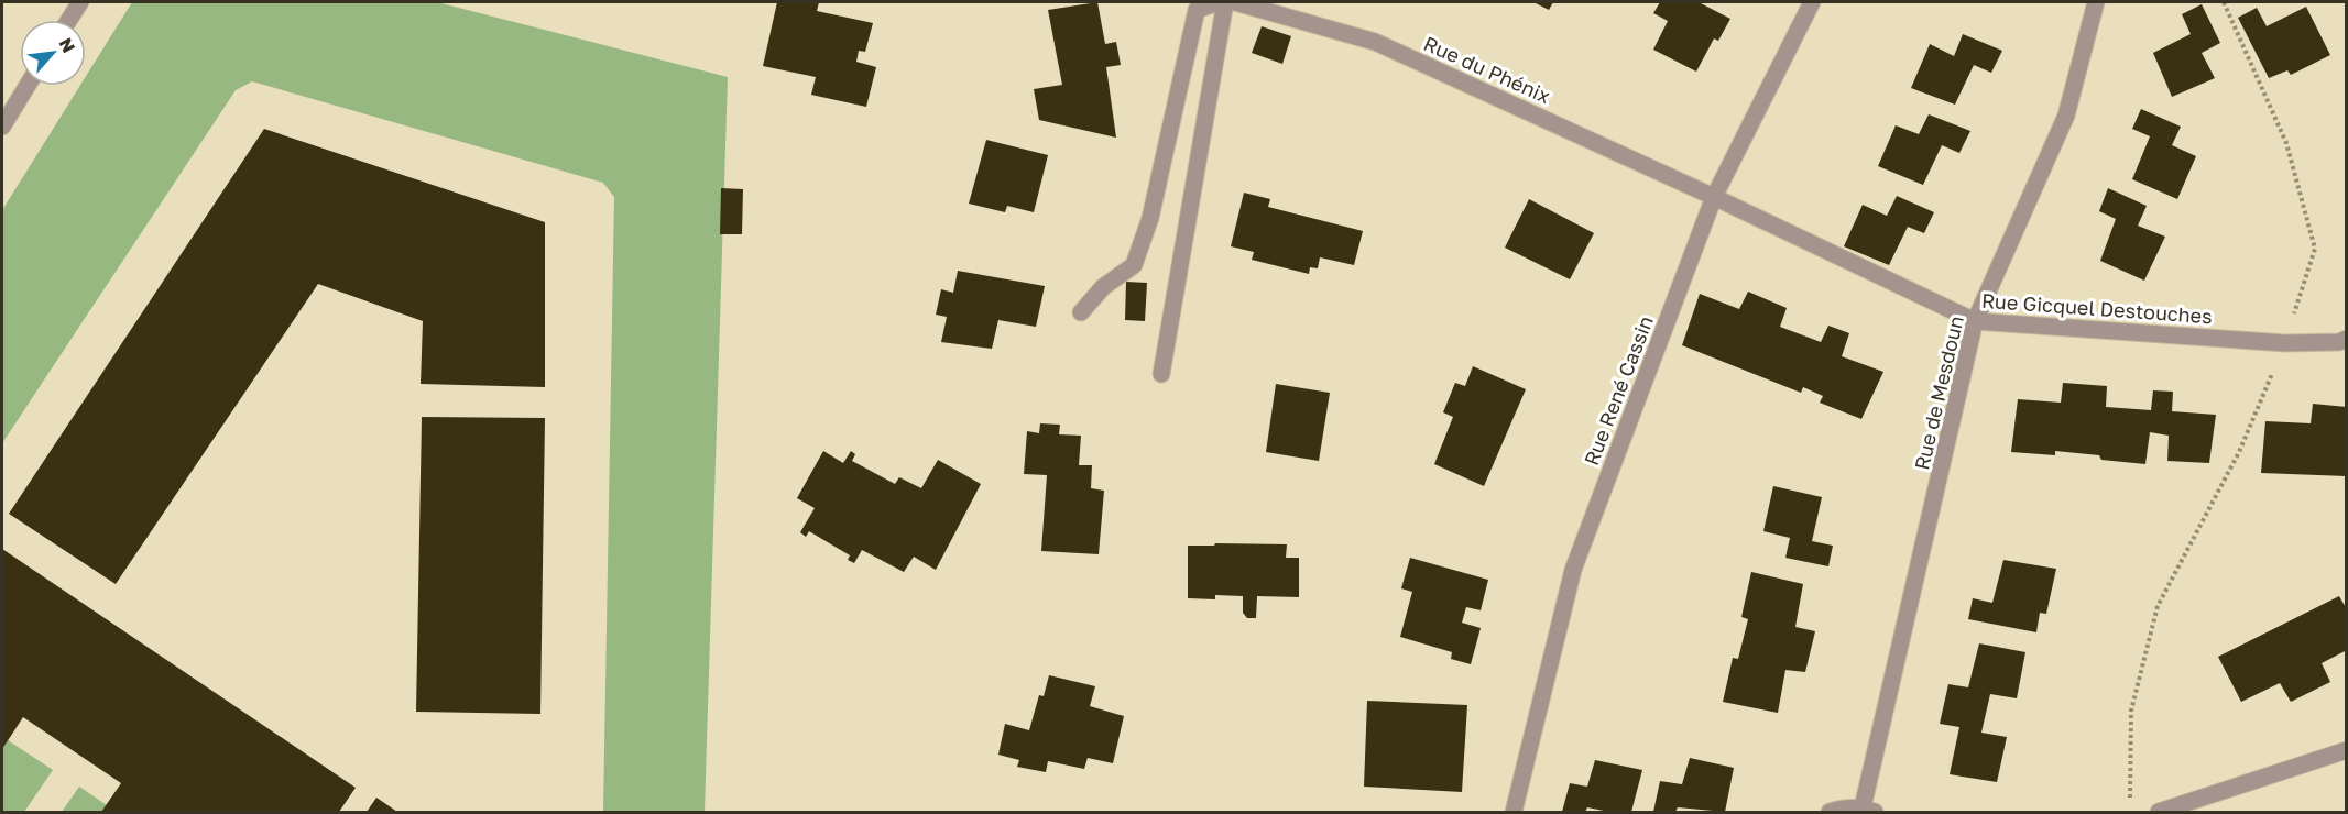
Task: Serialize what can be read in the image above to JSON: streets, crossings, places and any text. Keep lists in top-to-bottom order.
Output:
{
  "streets": {
    "street": [
      "Rue du Phénix",
      "Rue Gicquel Destouches",
      "Rue René Cassin",
      "Rue de Mesdoun"
    ]
  },
  "crossings": [
    ["Rue du Phénix", "Rue Gicquel Destouches"],
    ["Rue du Phénix", "Rue René Cassin"],
    ["Rue Gicquel Destouches", "Rue René Cassin"],
    ["Rue Gicquel Destouches", "Rue de Mesdoun"]
  ],
  "north": "top right"
}
